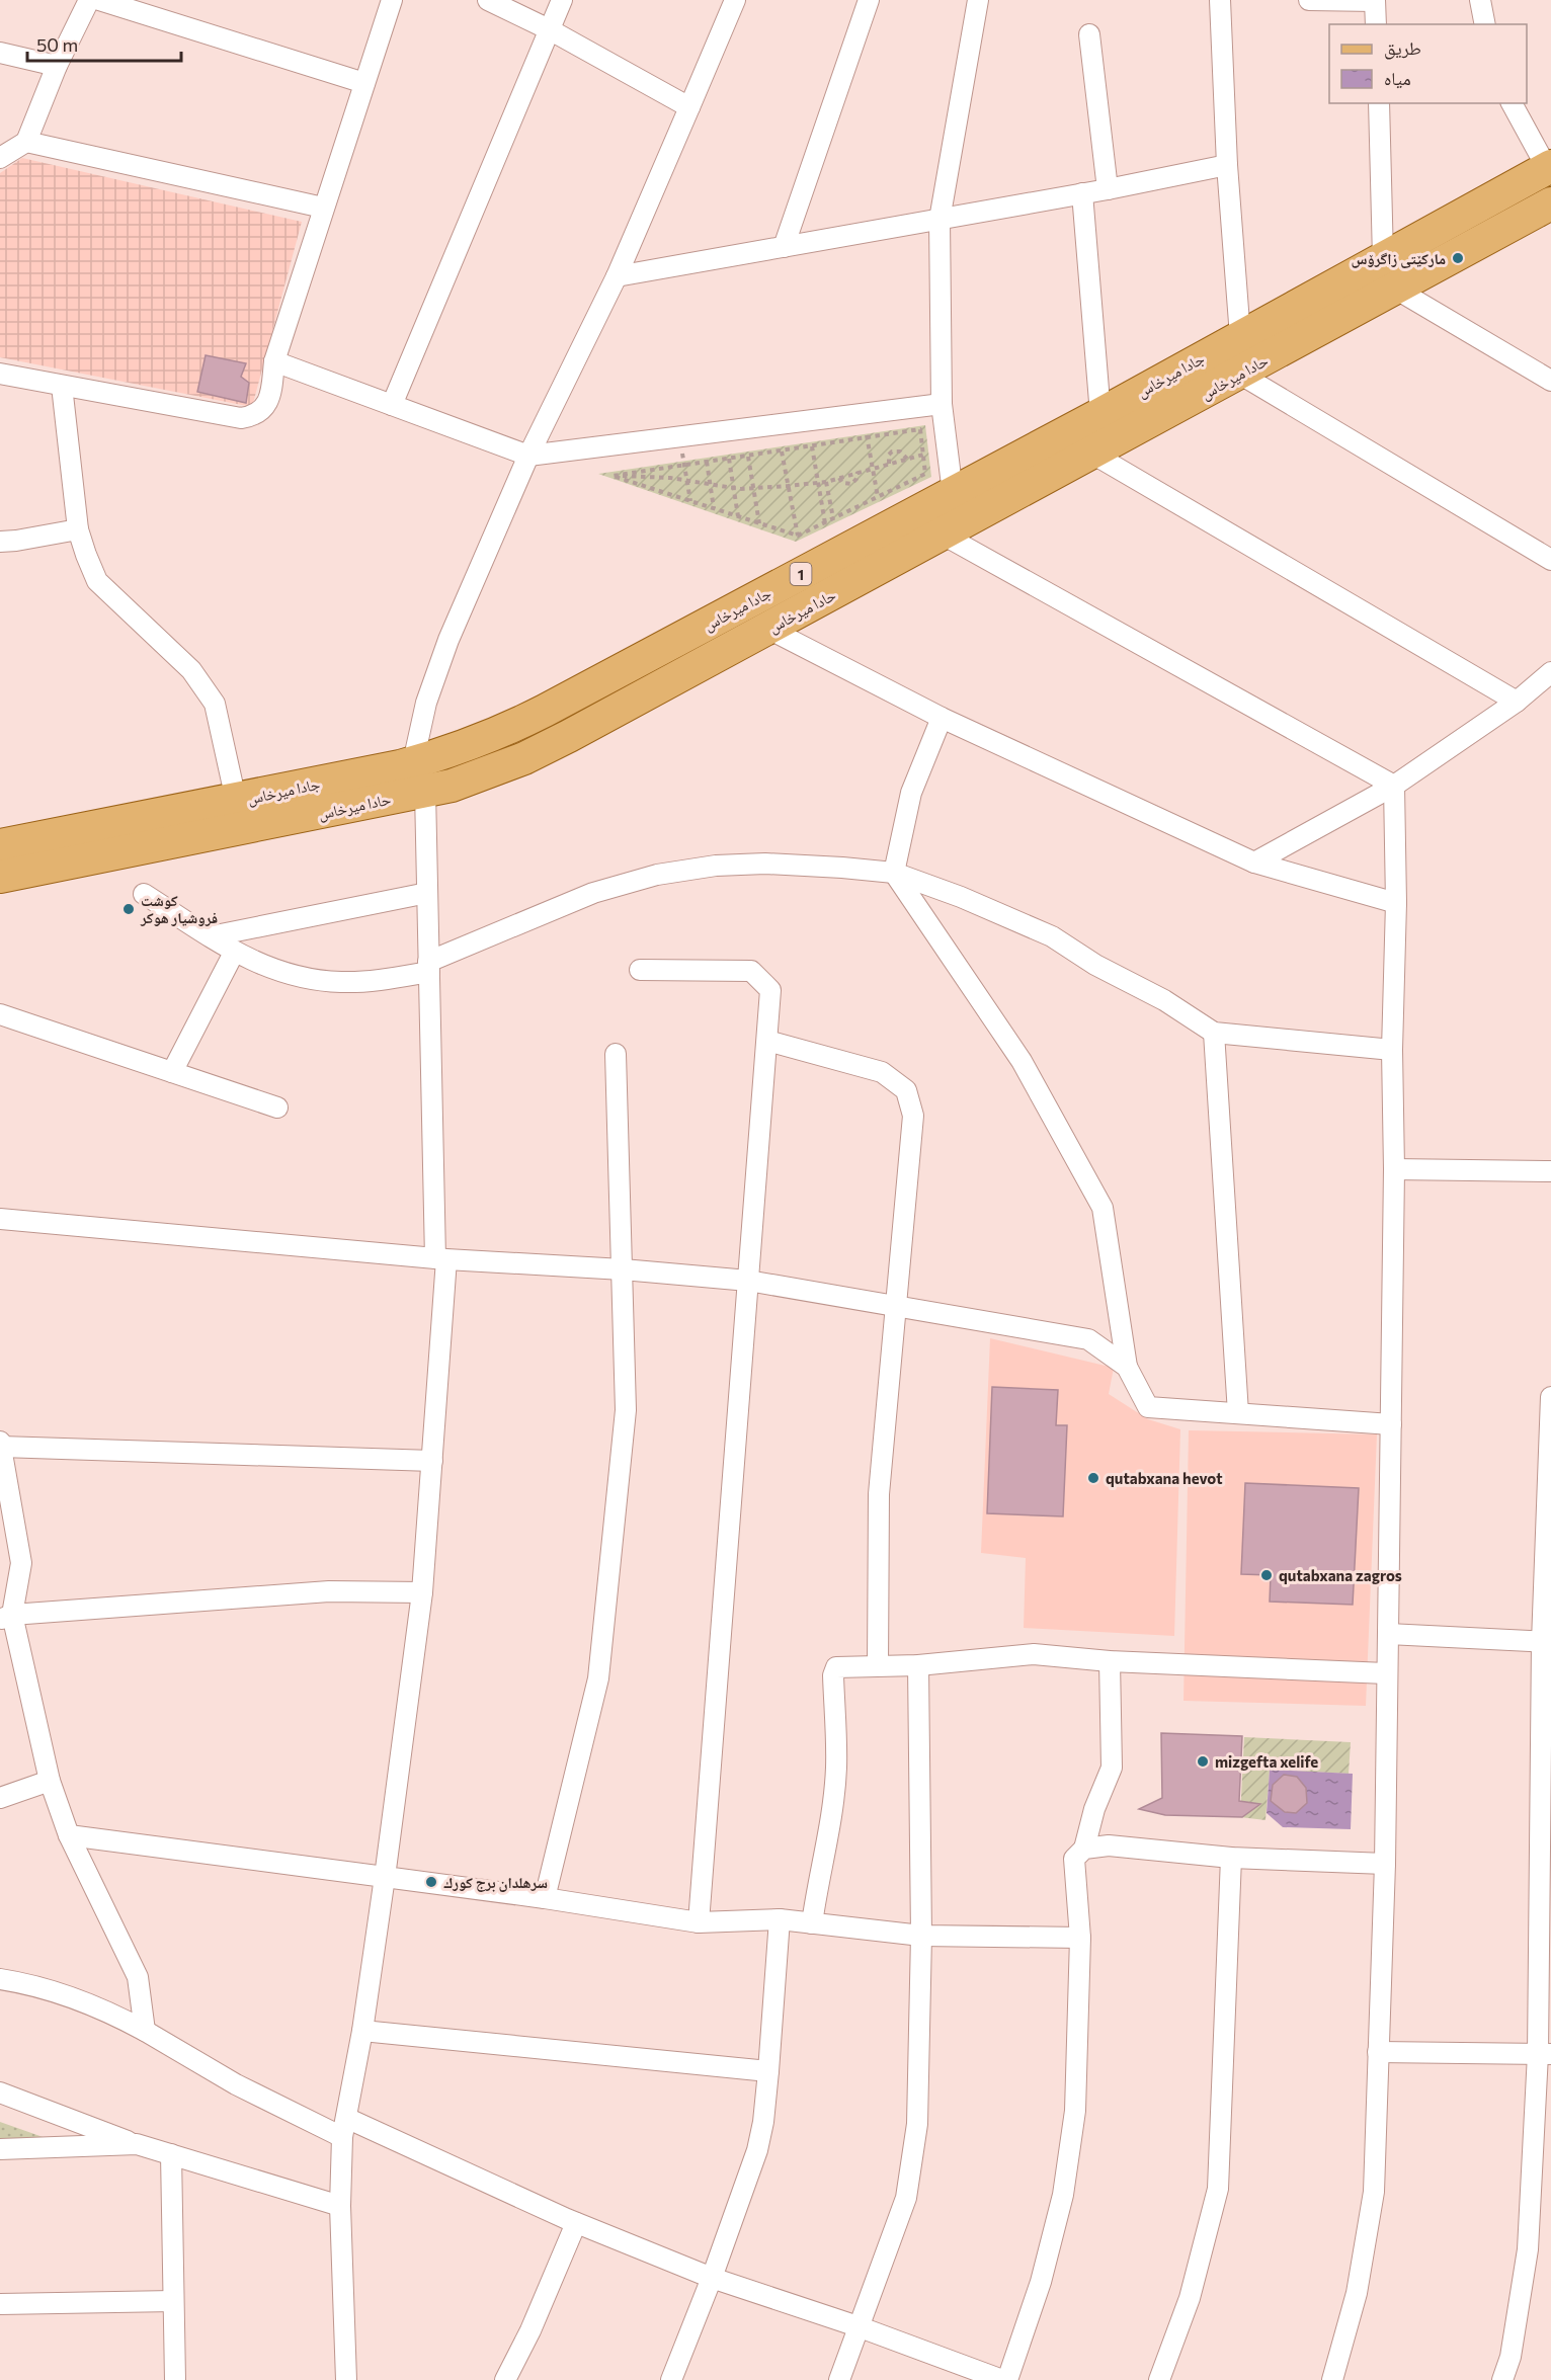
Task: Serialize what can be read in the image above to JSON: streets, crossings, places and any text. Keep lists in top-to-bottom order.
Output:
{
  "streets": {
    "main road": ["جادا ميرخاس", "حادا ميرخاس", "1"]
  },
  "places": [
    "مارکێتی زاگرۆس",
    "كوشت فروشيار هوكر",
    "qutabxana hevot",
    "qutabxana zagros",
    "mizgefta xelife",
    "سرهلدان برج كورك"
  ],
  "legend": ["طريق", "مياه"],
  "scale_bar": "50 m"
}
